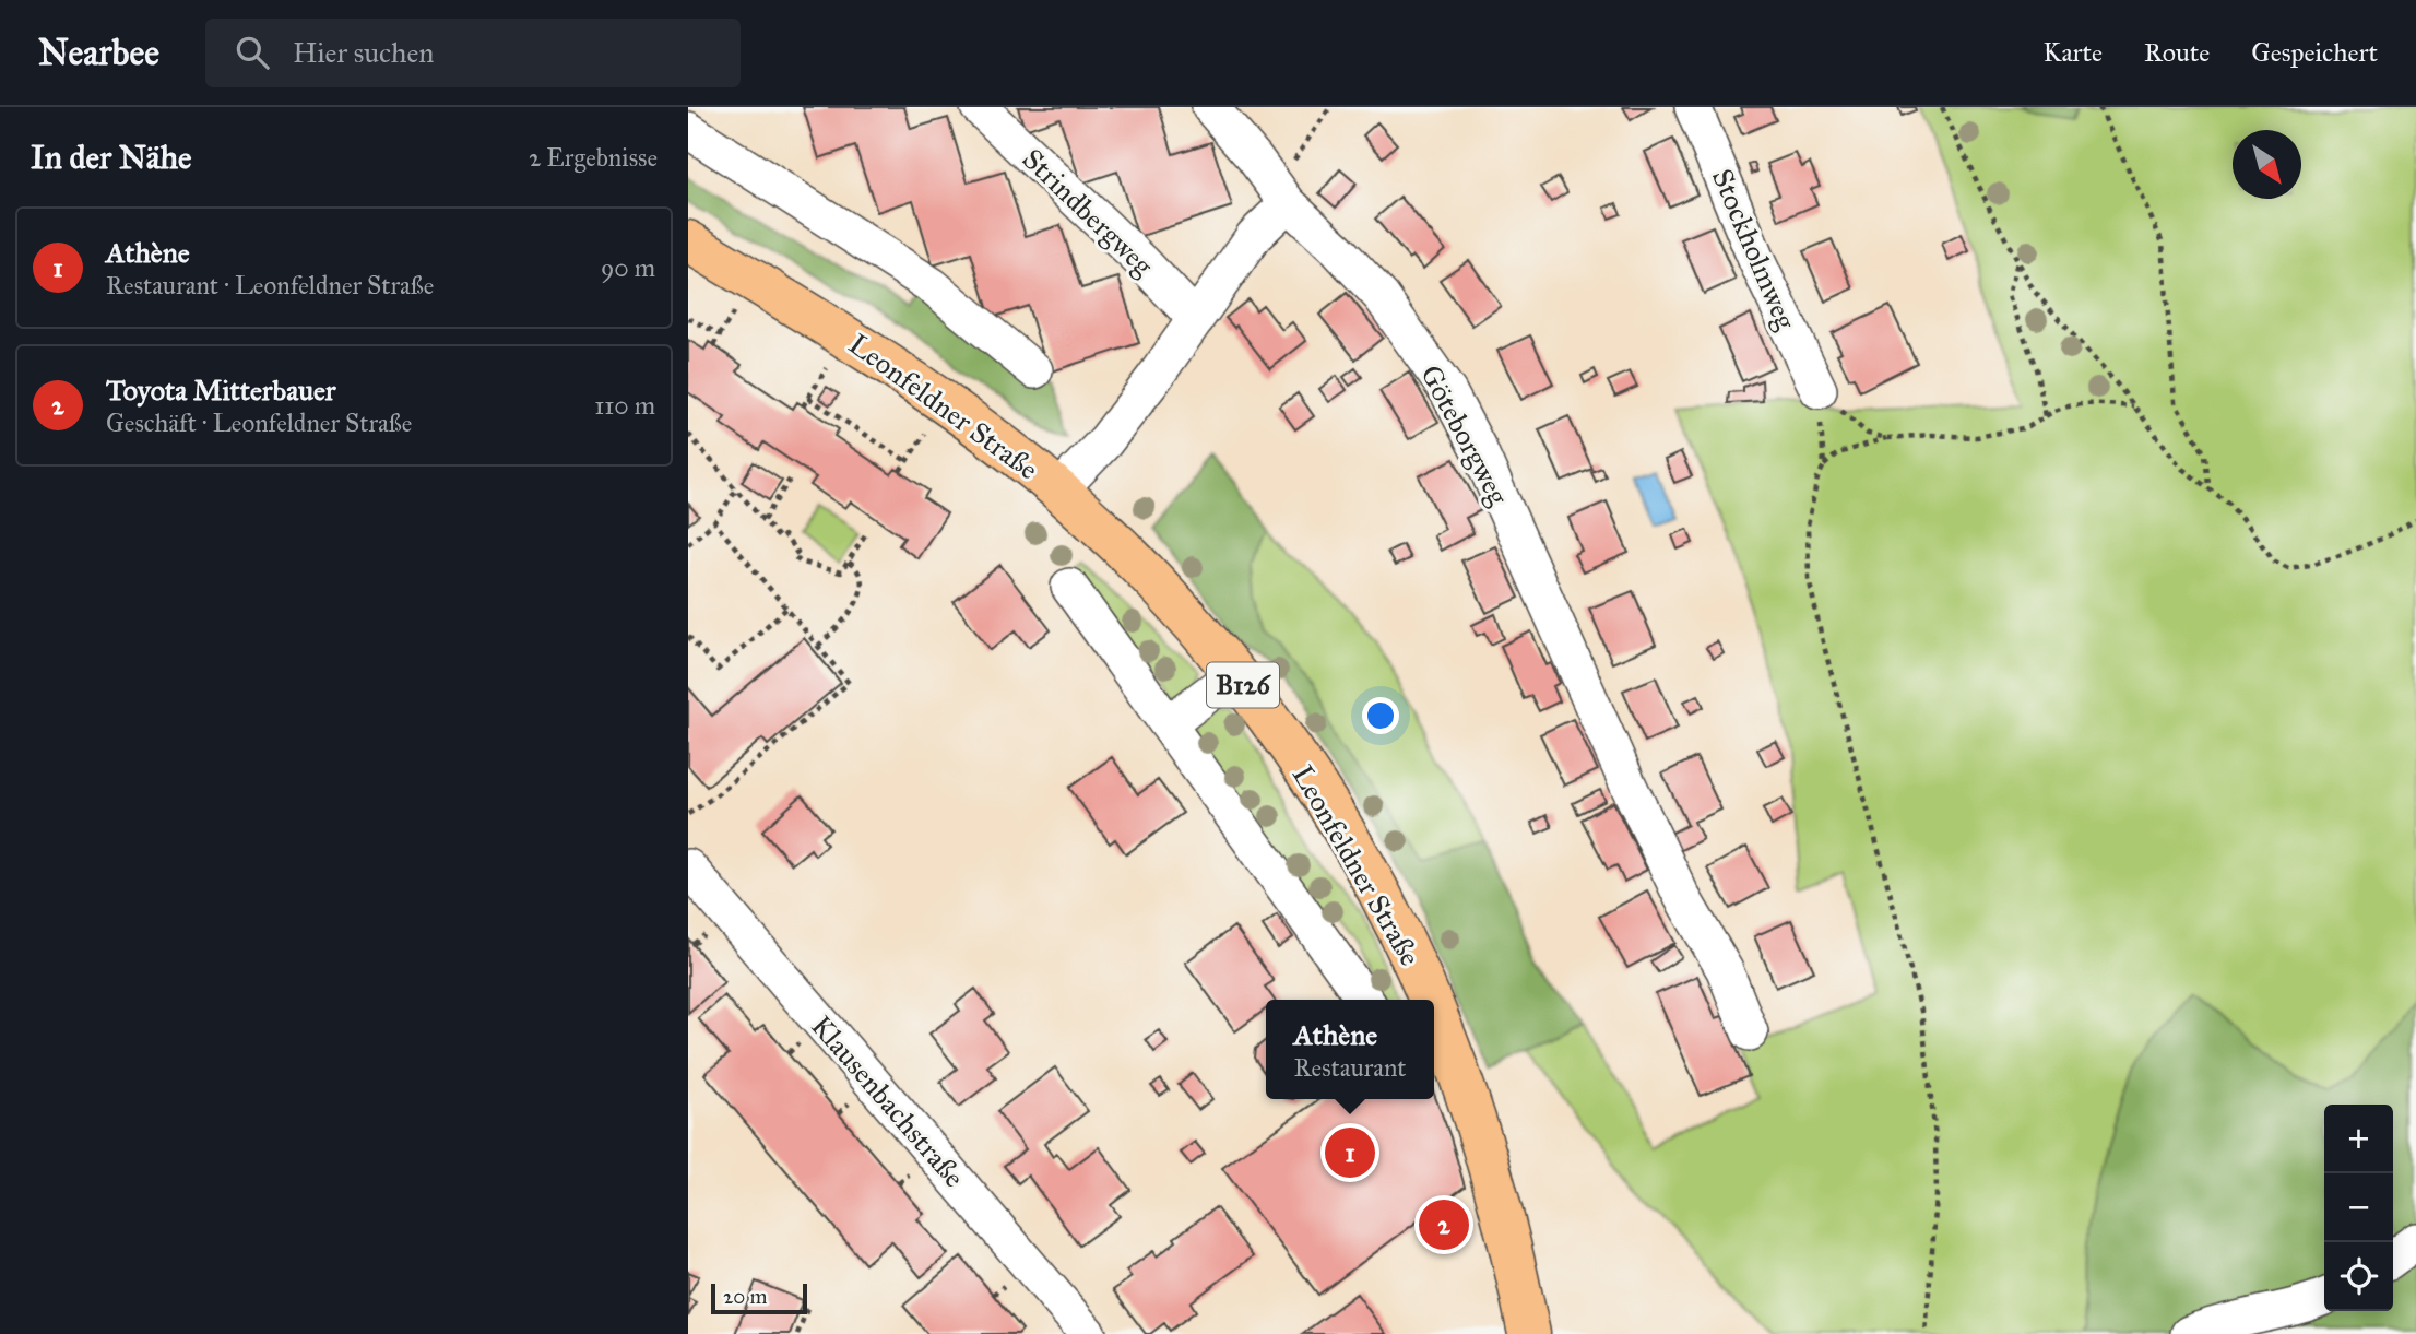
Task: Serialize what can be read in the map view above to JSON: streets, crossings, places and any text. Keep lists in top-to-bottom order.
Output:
{
  "streets": {
    "main road": ["Leonfeldner Straße", "B126"],
    "street": [
      "Strindbergweg",
      "Stockholmweg",
      "Göteborgweg",
      "Klausenbachstraße"
    ]
  },
  "scale_bar": "20 m",
  "north": "bottom right",
  "page": {
    "header": "Nearbee",
    "search": "Hier suchen",
    "nav": ["Karte", "Route", "Gespeichert"],
    "heading": ["In der Nähe", "2 Ergebnisse"],
    "list": [
      {
        "mark": "1",
        "name": "Athène",
        "note": "Restaurant · Leonfeldner Straße",
        "value": "90 m"
      },
      {
        "mark": "2",
        "name": "Toyota Mitterbauer",
        "note": "Geschäft · Leonfeldner Straße",
        "value": "110 m"
      }
    ],
    "popup": ["Athène", "Restaurant"],
    "map_buttons": ["+", "−"],
    "pins": ["1", "2"],
    "scale": "20 m"
  }
}
